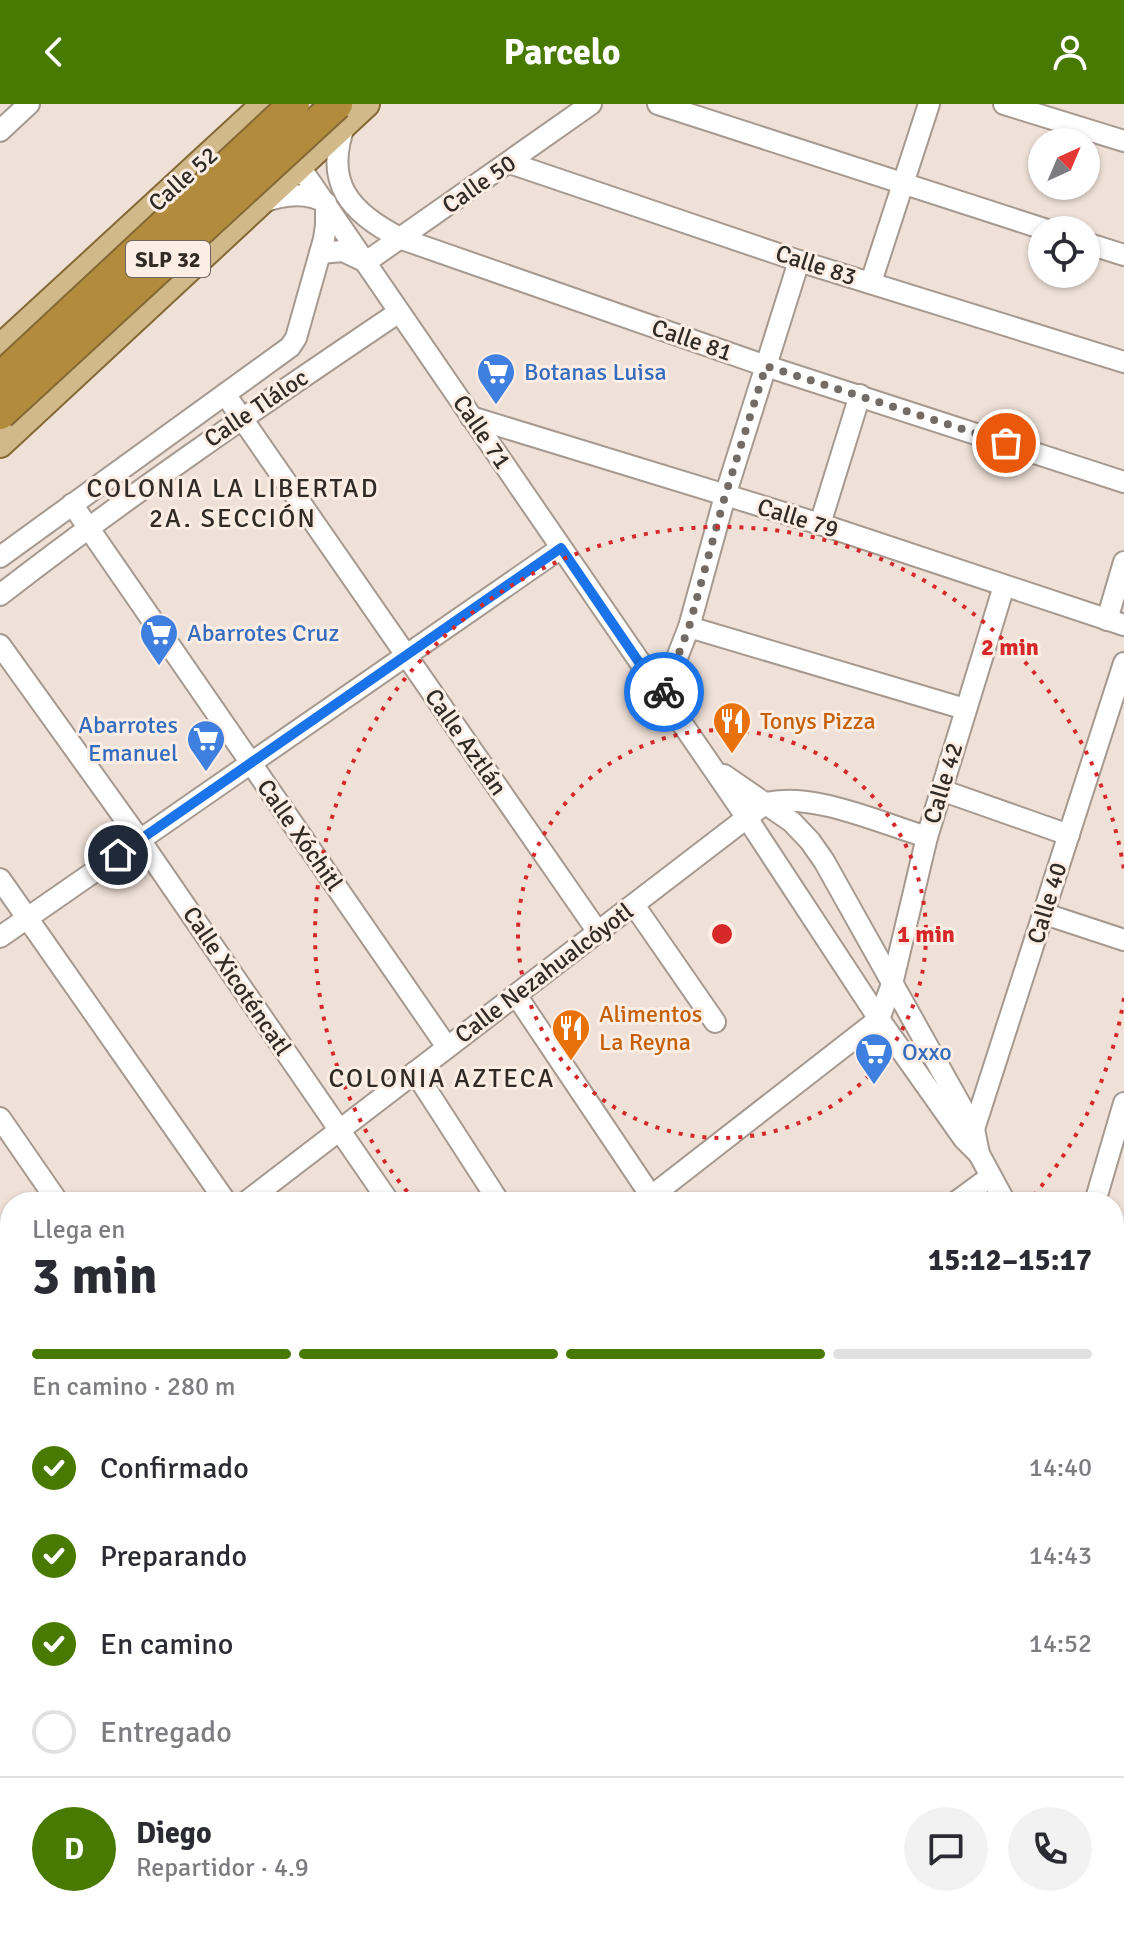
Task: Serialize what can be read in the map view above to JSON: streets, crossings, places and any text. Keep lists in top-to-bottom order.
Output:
{
  "streets": {
    "highway": ["SLP 32"],
    "main road": ["Calle 52"],
    "street": [
      "Calle 50",
      "Calle 83",
      "Calle 81",
      "Calle Tláloc",
      "Calle 71",
      "Calle 79",
      "Calle Aztlán",
      "Calle 42",
      "Calle Xóchitl",
      "Calle 40",
      "Calle Nezahualcóyotl",
      "Calle Xicoténcatl"
    ]
  },
  "crossings": [
    ["Calle 52", "Calle 71"],
    ["Calle 50", "Calle 83"],
    ["Calle 50", "Calle 81"],
    ["Calle 50", "Calle 71"],
    ["SLP 32", "Calle 81"],
    ["Calle Tláloc", "Calle 71"],
    ["Calle Tláloc", "Calle Aztlán"],
    ["Calle Tláloc", "Calle Xóchitl"],
    ["Calle 71", "Calle 79"],
    ["Calle 71", "Calle 42"],
    ["Calle 71", "Calle 40"],
    ["Calle 71", "Calle Nezahualcóyotl"],
    ["Calle 79", "Calle 42"],
    ["Calle Aztlán", "Calle Nezahualcóyotl"],
    ["Calle Xóchitl", "Calle Nezahualcóyotl"],
    ["Calle Nezahualcóyotl", "Calle Xicoténcatl"]
  ],
  "districts": ["COLONIA LA LIBERTAD 2A. SECCIÓN", "COLONIA AZTECA"],
  "places": {
    "supermarket": [
      "Botanas Luisa",
      "Abarrotes Cruz",
      "Abarrotes Emanuel",
      "Oxxo"
    ],
    "restaurant": ["Tonys Pizza", "Alimentos La Reyna"]
  },
  "north": "top right",
  "page": {
    "header": "Parcelo",
    "heading": ["3 min", "Llega en", "15:12–15:17"],
    "panel": ["Diego", "Repartidor · 4.9"],
    "bar": "En camino · 280 m",
    "list": [
      ["Confirmado", "14:40"],
      ["Preparando", "14:43"],
      ["En camino", "14:52"],
      "Entregado"
    ],
    "round": "D"
  },
  "rings": ["2 min", "1 min"]
}
